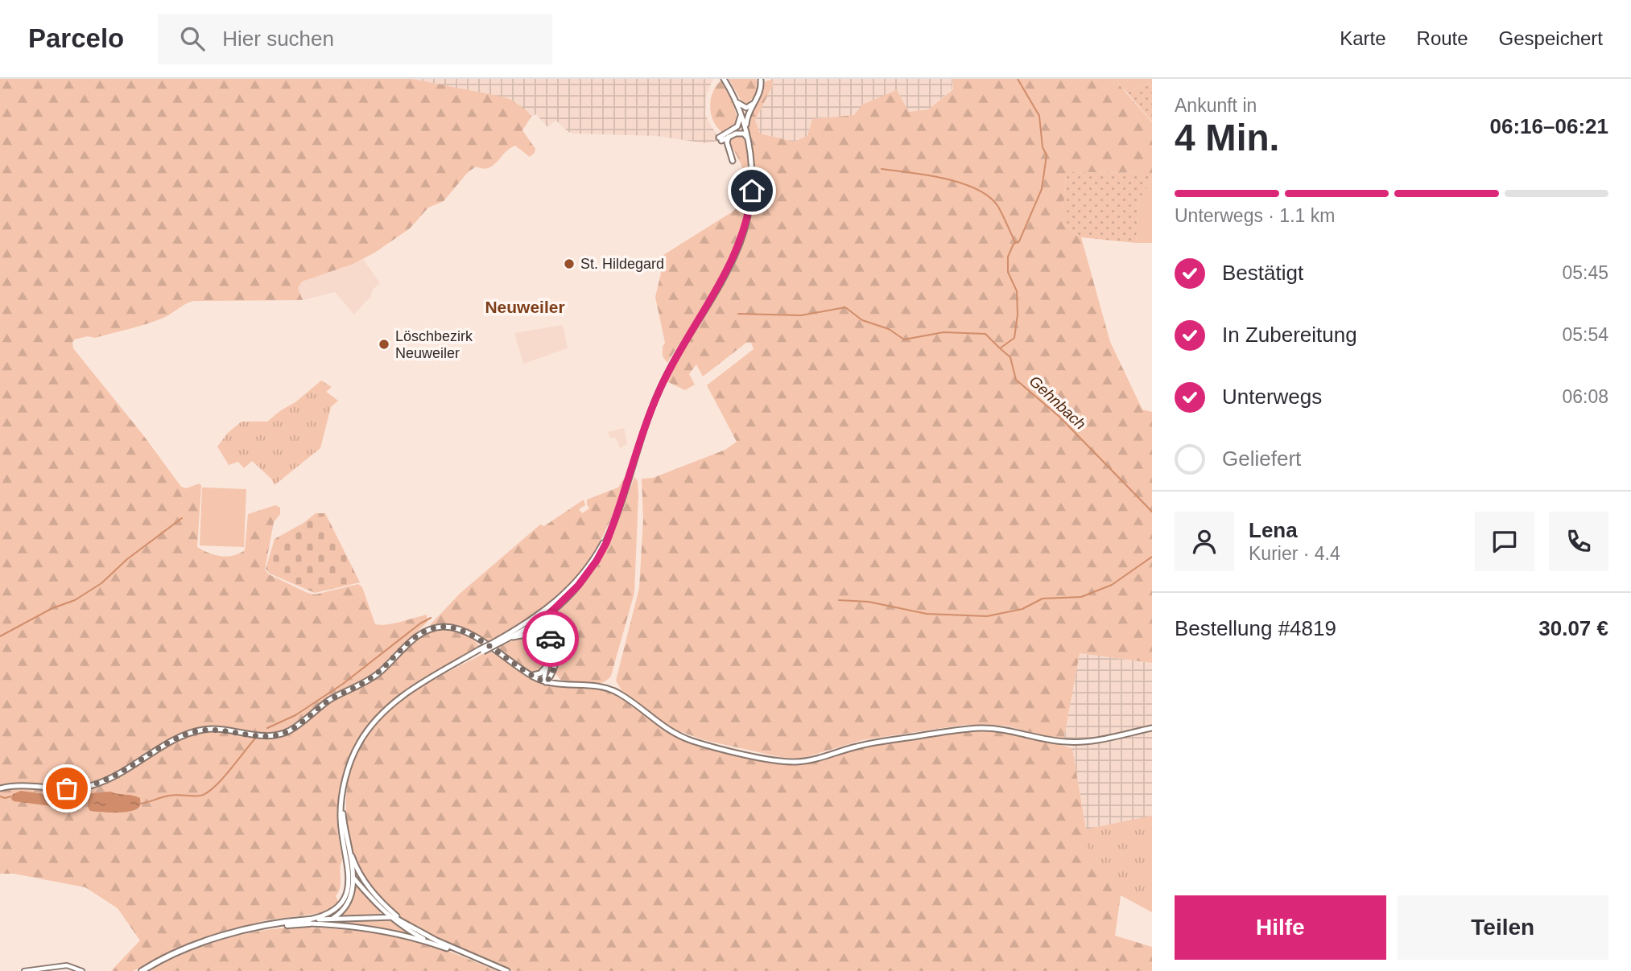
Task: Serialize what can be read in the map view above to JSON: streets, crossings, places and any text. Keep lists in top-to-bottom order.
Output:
{
  "districts": ["Neuweiler"],
  "water": ["Gehnbach"],
  "places": ["St. Hildegard", "Löschbezirk Neuweiler"],
  "page": {
    "header": "Parcelo",
    "search": "Hier suchen",
    "nav": ["Karte", "Route", "Gespeichert"],
    "heading": ["4 Min.", "Ankunft in", "06:16–06:21"],
    "panel": [
      "Lena",
      "Kurier · 4.4",
      "Bestellung #4819",
      "30.07 €"
    ],
    "bar": "Unterwegs · 1.1 km",
    "list": [
      ["Bestätigt", "05:45"],
      ["In Zubereitung", "05:54"],
      ["Unterwegs", "06:08"],
      "Geliefert"
    ],
    "buttons": ["Hilfe", "Teilen"]
  }
}
